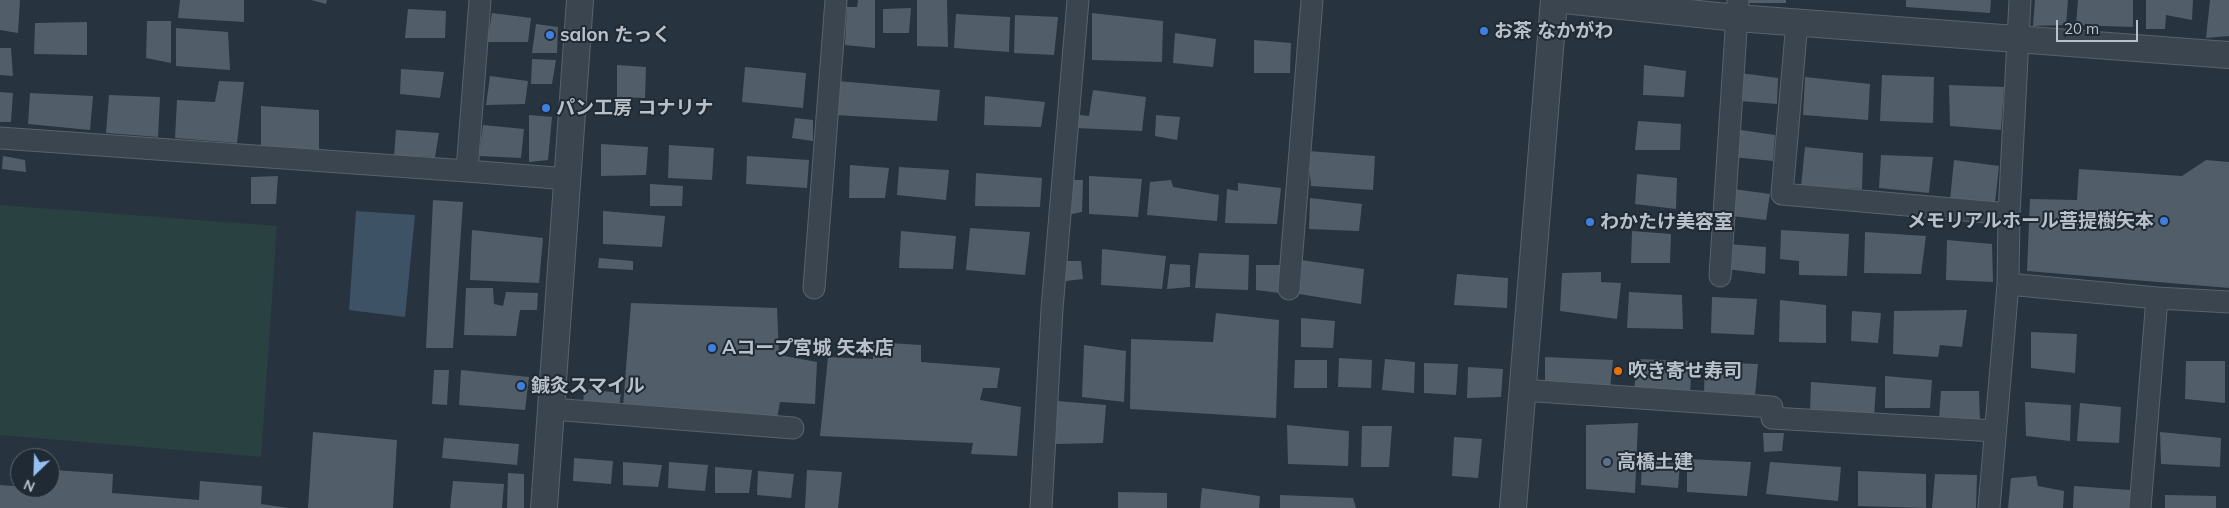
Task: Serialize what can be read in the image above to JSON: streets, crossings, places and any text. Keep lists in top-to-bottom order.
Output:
{
  "places": [
    "お茶 なかがわ",
    "salon たっく",
    "パン工房 コナリナ",
    "メモリアルホール菩提樹矢本",
    "わかたけ美容室",
    "Aコープ宮城 矢本店",
    "吹き寄せ寿司",
    "鍼灸スマイル",
    "高橋土建"
  ],
  "scale_bar": "20 m",
  "north": "bottom left"
}
